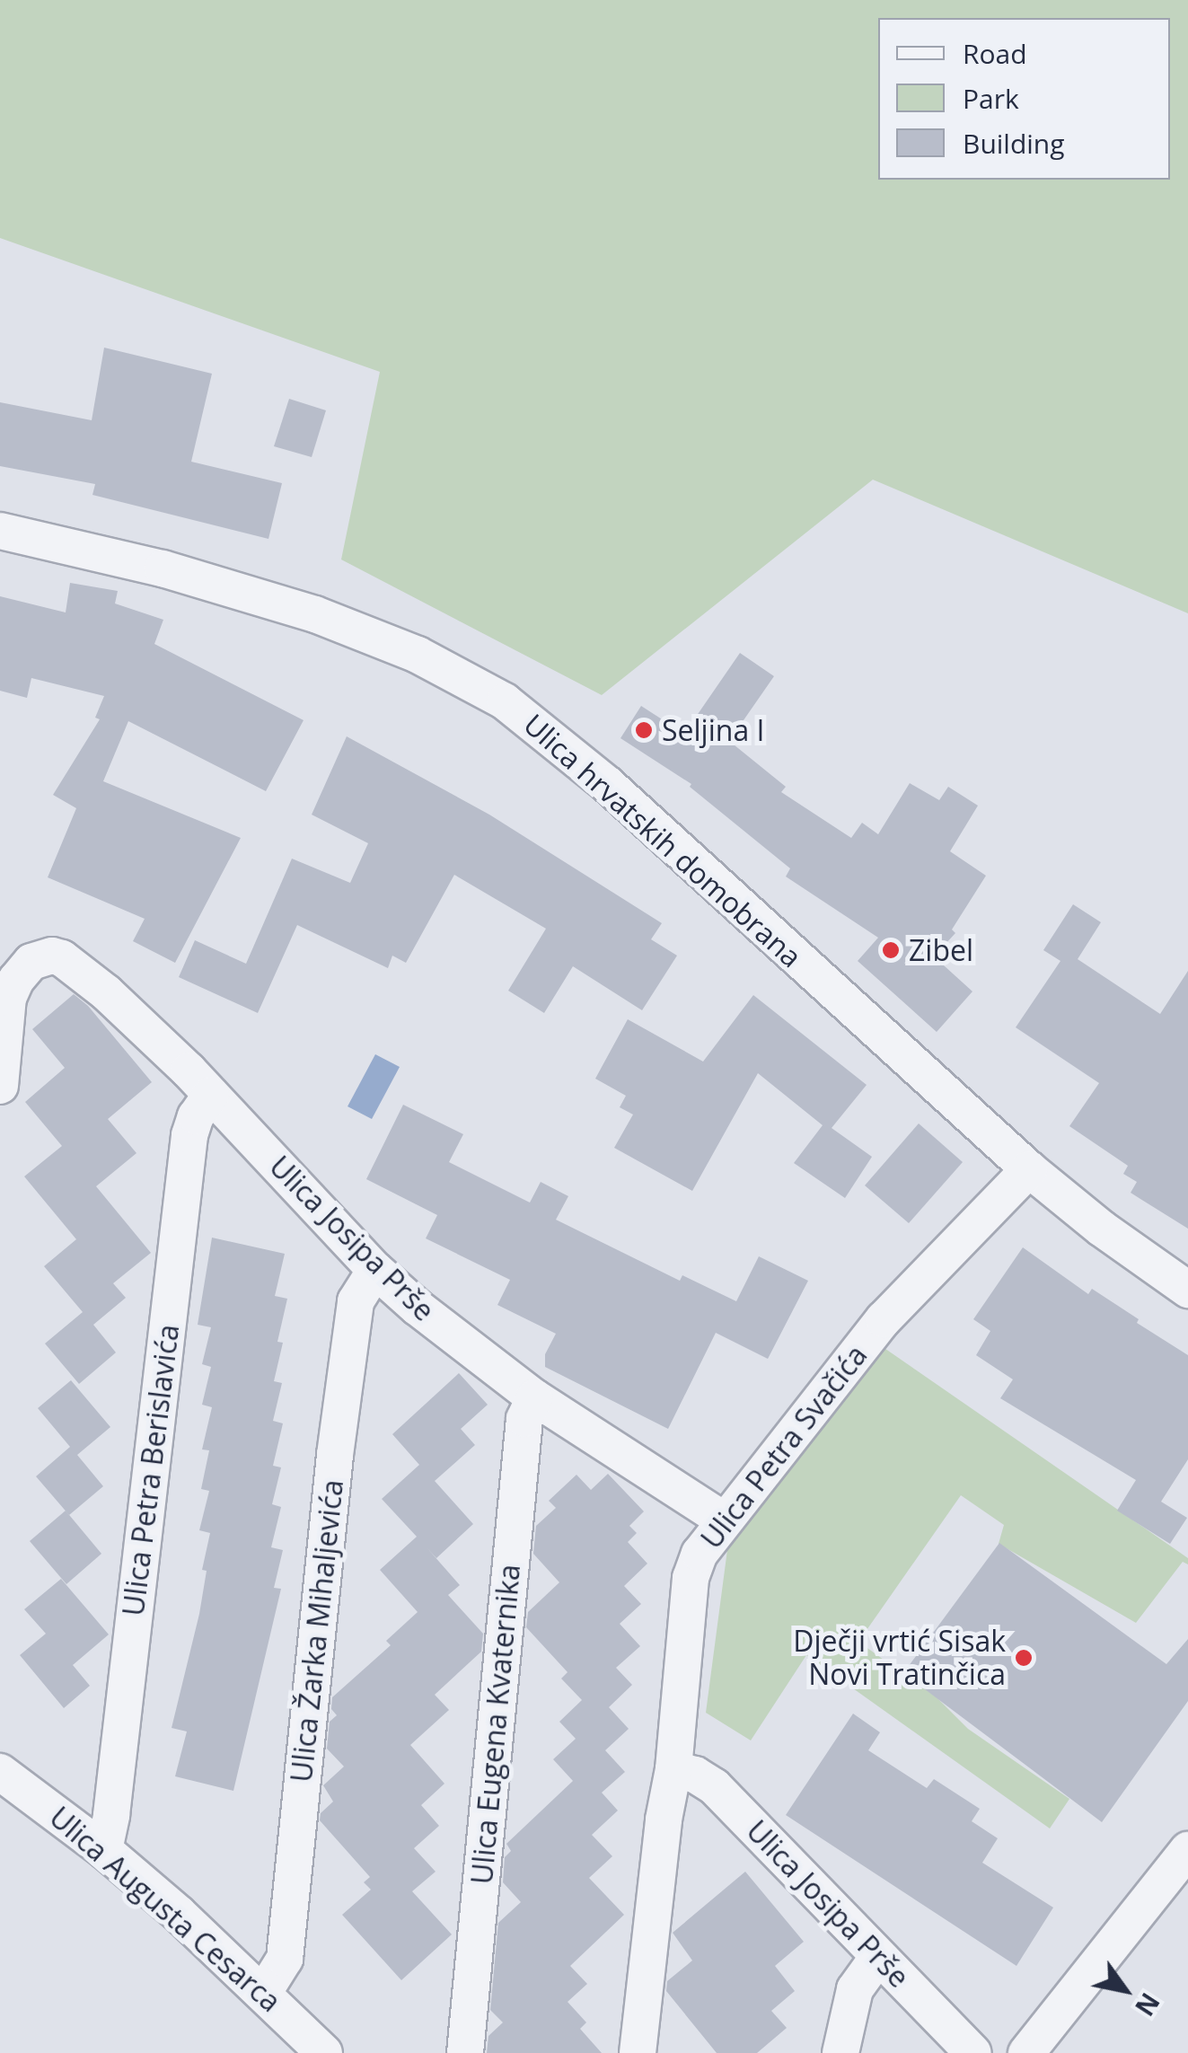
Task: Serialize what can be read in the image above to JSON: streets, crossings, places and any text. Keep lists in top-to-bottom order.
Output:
{
  "streets": {
    "street": [
      "Ulica hrvatskih domobrana",
      "Ulica Josipa Prše",
      "Ulica Petra Svačića",
      "Ulica Petra Berislavića",
      "Ulica Žarka Mihaljevića",
      "Ulica Eugena Kvaternika",
      "Ulica Augusta Cesarca"
    ]
  },
  "crossings": [
    ["Ulica hrvatskih domobrana", "Ulica Petra Svačića"],
    ["Ulica Josipa Prše", "Ulica Petra Svačića"],
    ["Ulica Josipa Prše", "Ulica Petra Berislavića"],
    ["Ulica Josipa Prše", "Ulica Žarka Mihaljevića"],
    ["Ulica Josipa Prše", "Ulica Eugena Kvaternika"],
    ["Ulica Petra Berislavića", "Ulica Augusta Cesarca"],
    ["Ulica Žarka Mihaljevića", "Ulica Augusta Cesarca"]
  ],
  "places": ["Seljina I", "Zibel", "Dječji vrtić Sisak Novi Tratinčica"],
  "legend": ["Road", "Park", "Building"],
  "north": "bottom right"
}
